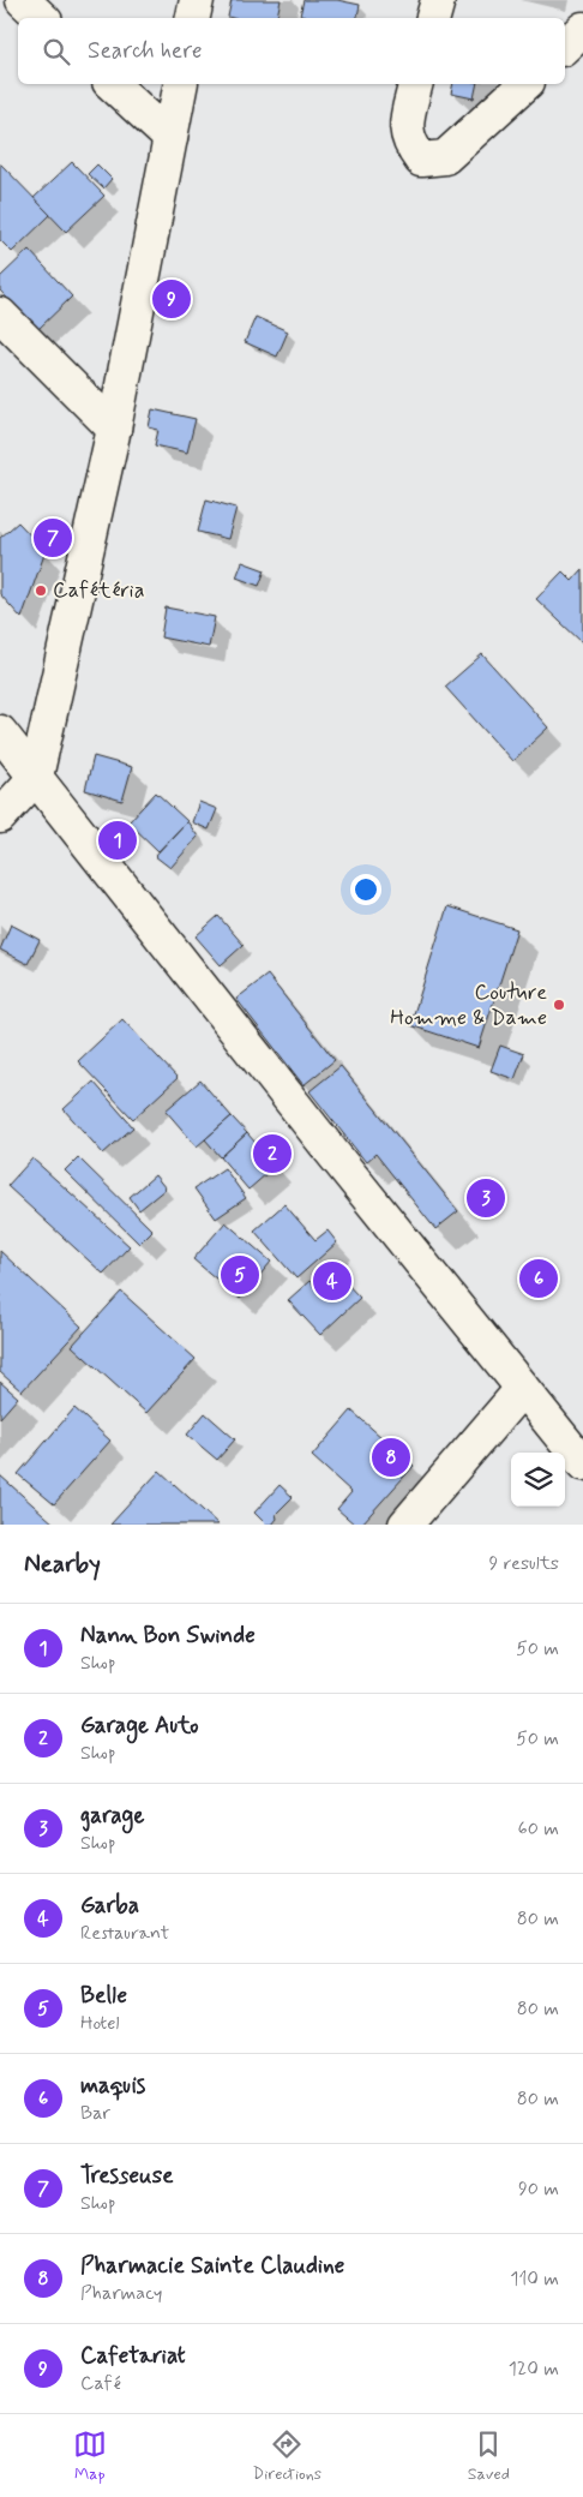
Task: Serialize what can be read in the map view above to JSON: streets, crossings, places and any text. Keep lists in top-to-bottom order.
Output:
{
  "places": ["Cafétéria", "Couture Homme & Dame"],
  "page": {
    "search": "Search here",
    "pins": [
      "9",
      "7",
      "1",
      "2",
      "3",
      "5",
      "6",
      "4",
      "8"
    ],
    "heading": ["Nearby", "9 results"],
    "list": [
      {
        "mark": "1",
        "name": "Nann Bon Swinde",
        "note": "Shop",
        "value": "50 m"
      },
      {
        "mark": "2",
        "name": "Garage Auto",
        "note": "Shop",
        "value": "50 m"
      },
      {
        "mark": "3",
        "name": "garage",
        "note": "Shop",
        "value": "60 m"
      },
      {
        "mark": "4",
        "name": "Garba",
        "note": "Restaurant",
        "value": "80 m"
      },
      {
        "mark": "5",
        "name": "Belle",
        "note": "Hotel",
        "value": "80 m"
      },
      {
        "mark": "6",
        "name": "maquis",
        "note": "Bar",
        "value": "80 m"
      },
      {
        "mark": "7",
        "name": "Tresseuse",
        "note": "Shop",
        "value": "90 m"
      },
      {
        "mark": "8",
        "name": "Pharmacie Sainte Claudine",
        "note": "Pharmacy",
        "value": "110 m"
      },
      {
        "mark": "9",
        "name": "Cafetariat",
        "note": "Café",
        "value": "120 m"
      }
    ],
    "nav": ["Map", "Directions", "Saved"]
  }
}
